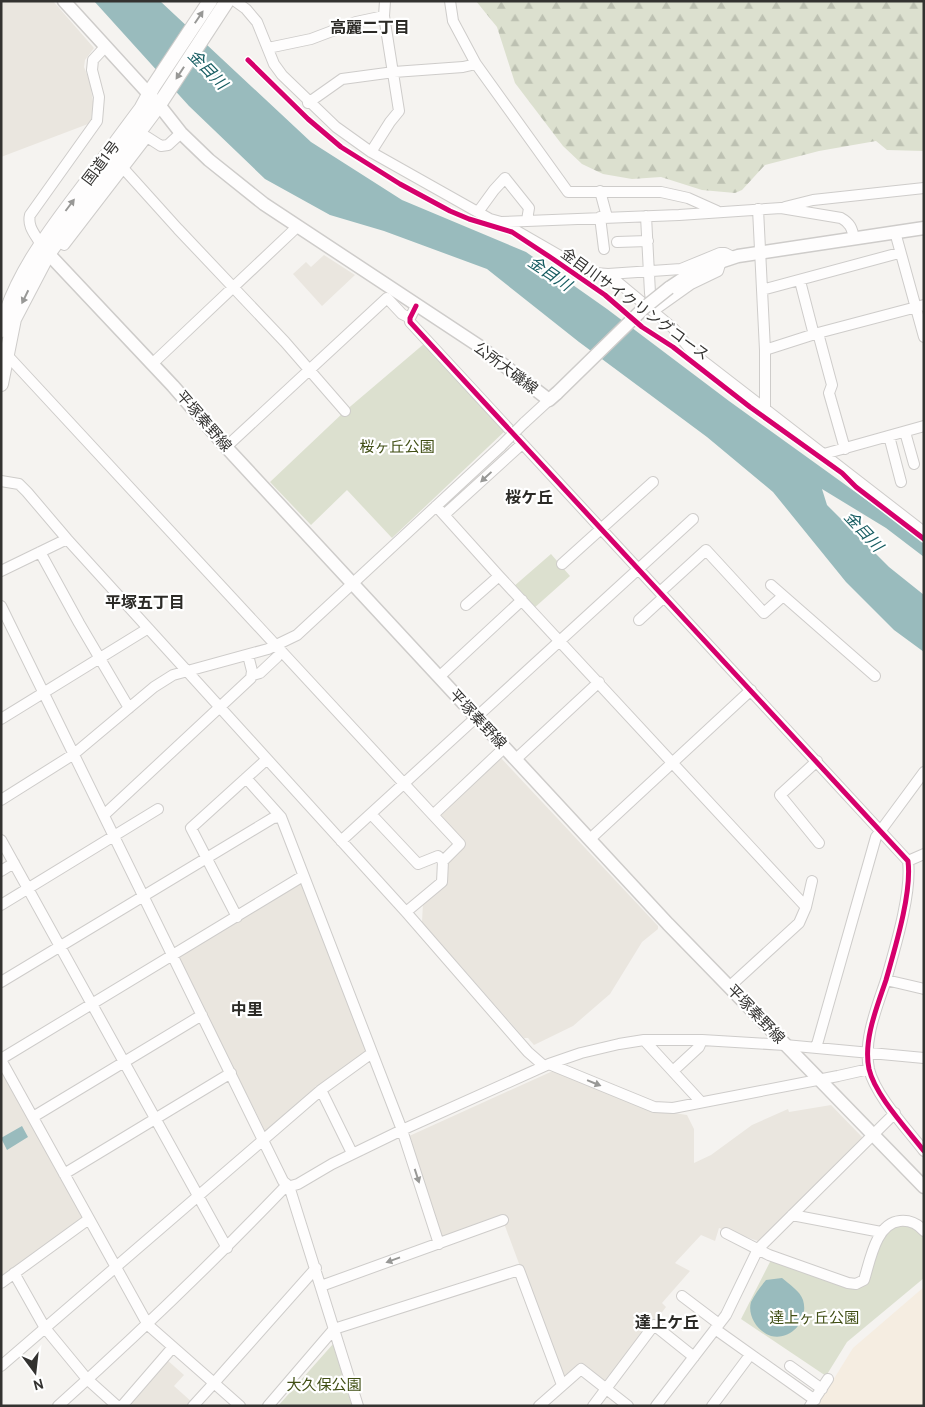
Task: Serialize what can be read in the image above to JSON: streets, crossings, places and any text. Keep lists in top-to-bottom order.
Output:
{
  "streets": {
    "highway": ["国道1号"],
    "main road": ["公所大磯線", "平塚秦野線"],
    "cycle path": ["金目川サイクリングコース"]
  },
  "crossings": [
    ["国道1号", "公所大磯線"],
    ["国道1号", "平塚秦野線"]
  ],
  "districts": [
    "高麗二丁目",
    "桜ケ丘",
    "平塚五丁目",
    "中里",
    "達上ケ丘"
  ],
  "water": ["金目川"],
  "parks": ["桜ヶ丘公園", "達上ヶ丘公園", "大久保公園"],
  "north": "bottom"
}
